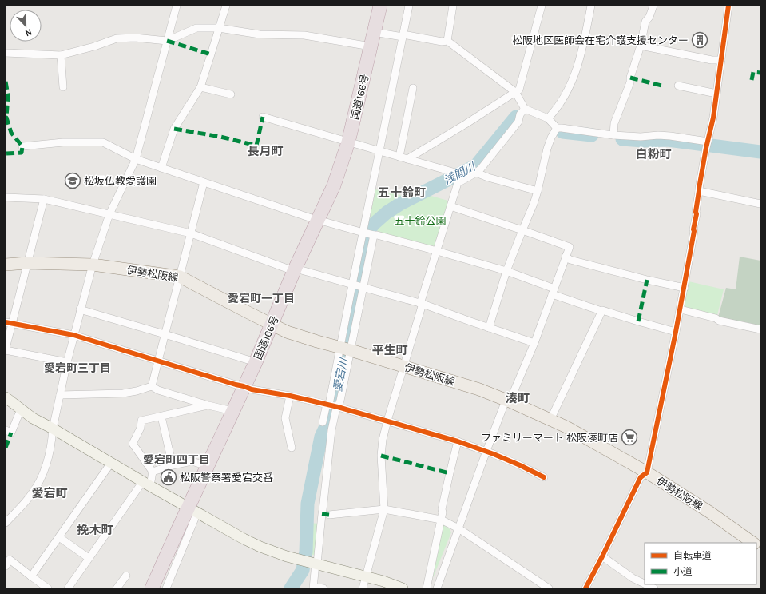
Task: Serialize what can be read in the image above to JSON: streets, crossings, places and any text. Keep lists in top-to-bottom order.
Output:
{
  "streets": {
    "highway": ["国道166号"],
    "main road": ["伊勢松阪線"]
  },
  "crossings": [
    ["国道166号", "伊勢松阪線"]
  ],
  "districts": [
    "長月町",
    "白粉町",
    "五十鈴町",
    "愛宕町一丁目",
    "平生町",
    "愛宕町三丁目",
    "湊町",
    "愛宕町四丁目",
    "愛宕町",
    "挽木町"
  ],
  "water": ["浅間川", "愛宕川"],
  "parks": ["五十鈴公園"],
  "places": {
    "building": ["松阪地区医師会在宅介護支援センター"],
    "school or university": ["松坂仏教愛護園"],
    "supermarket": ["ファミリーマート 松阪湊町店"],
    "public building": ["松阪警察署愛宕交番"]
  },
  "legend": ["自転車道", "小道"],
  "north": "bottom"
}
